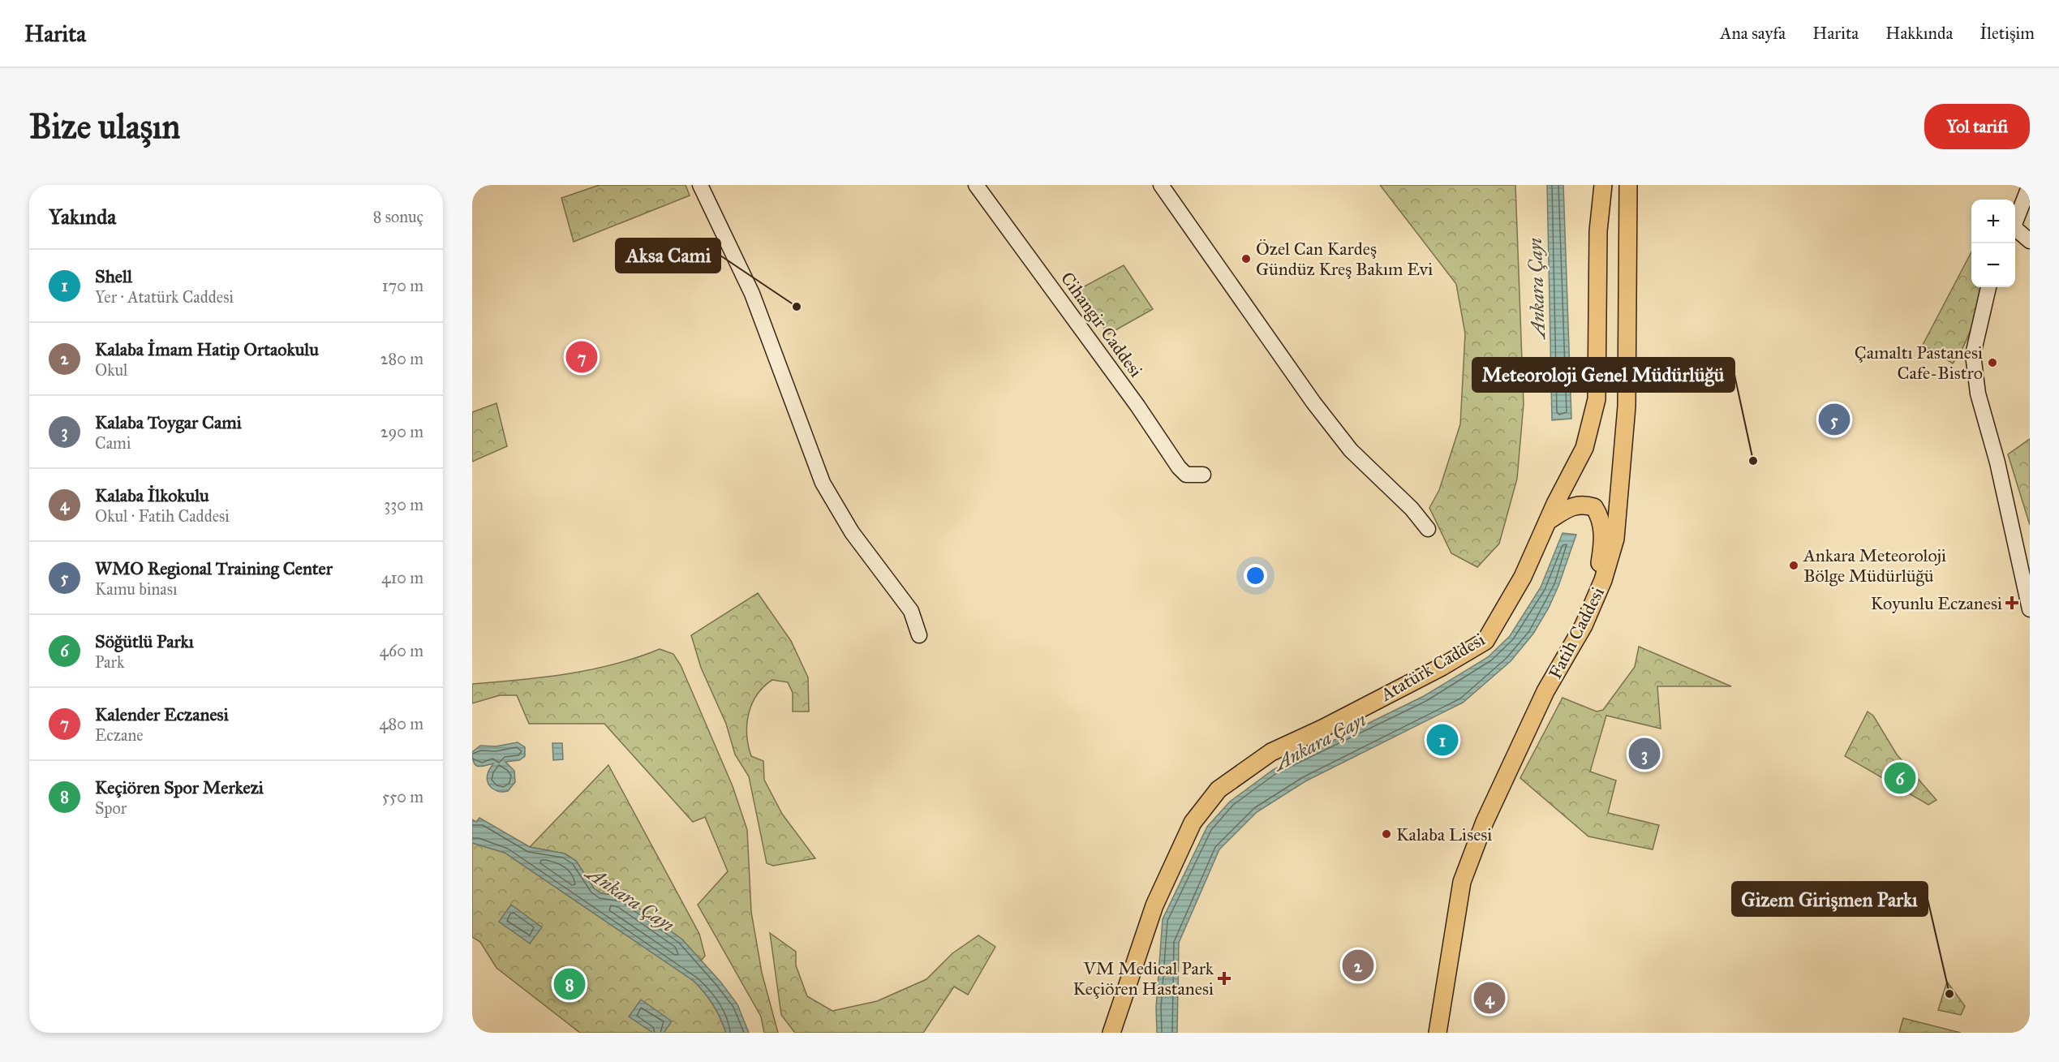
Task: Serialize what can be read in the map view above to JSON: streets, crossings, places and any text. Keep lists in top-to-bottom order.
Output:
{
  "streets": {
    "main road": ["Fatih Caddesi", "Atatürk Caddesi"],
    "street": ["Cihangir Caddesi"]
  },
  "water": ["Ankara Çayı"],
  "places": {
    "other": [
      "Özel Can Kardeş Gündüz Kreş Bakım Evi",
      "Aksa Cami",
      "Çamaltı Pastanesi Cafe-Bistro",
      "Meteoroloji Genel Müdürlüğü",
      "Ankara Meteoroloji Bölge Müdürlüğü",
      "Kalaba Lisesi",
      "Gizem Girişmen Parkı"
    ],
    "health": ["Koyunlu Eczanesi", "VM Medical Park Keçiören Hastanesi"]
  },
  "page": {
    "header": "Harita",
    "nav": [
      "Ana sayfa",
      "Harita",
      "Hakkında",
      "İletişim"
    ],
    "buttons": "Yol tarifi",
    "title": "Bize ulaşın",
    "heading": ["Yakında", "8 sonuç"],
    "map_buttons": ["+", "−"],
    "list": [
      {
        "mark": "1",
        "name": "Shell",
        "note": "Yer · Atatürk Caddesi",
        "value": "170 m"
      },
      {
        "mark": "2",
        "name": "Kalaba İmam Hatip Ortaokulu",
        "note": "Okul",
        "value": "280 m"
      },
      {
        "mark": "3",
        "name": "Kalaba Toygar Cami",
        "note": "Cami",
        "value": "290 m"
      },
      {
        "mark": "4",
        "name": "Kalaba İlkokulu",
        "note": "Okul · Fatih Caddesi",
        "value": "330 m"
      },
      {
        "mark": "5",
        "name": "WMO Regional Training Center",
        "note": "Kamu binası",
        "value": "410 m"
      },
      {
        "mark": "6",
        "name": "Söğütlü Parkı",
        "note": "Park",
        "value": "460 m"
      },
      {
        "mark": "7",
        "name": "Kalender Eczanesi",
        "note": "Eczane",
        "value": "480 m"
      },
      {
        "mark": "8",
        "name": "Keçiören Spor Merkezi",
        "note": "Spor",
        "value": "550 m"
      }
    ],
    "pins": [
      "7",
      "5",
      "1",
      "3",
      "6",
      "2",
      "8",
      "4"
    ]
  }
}
